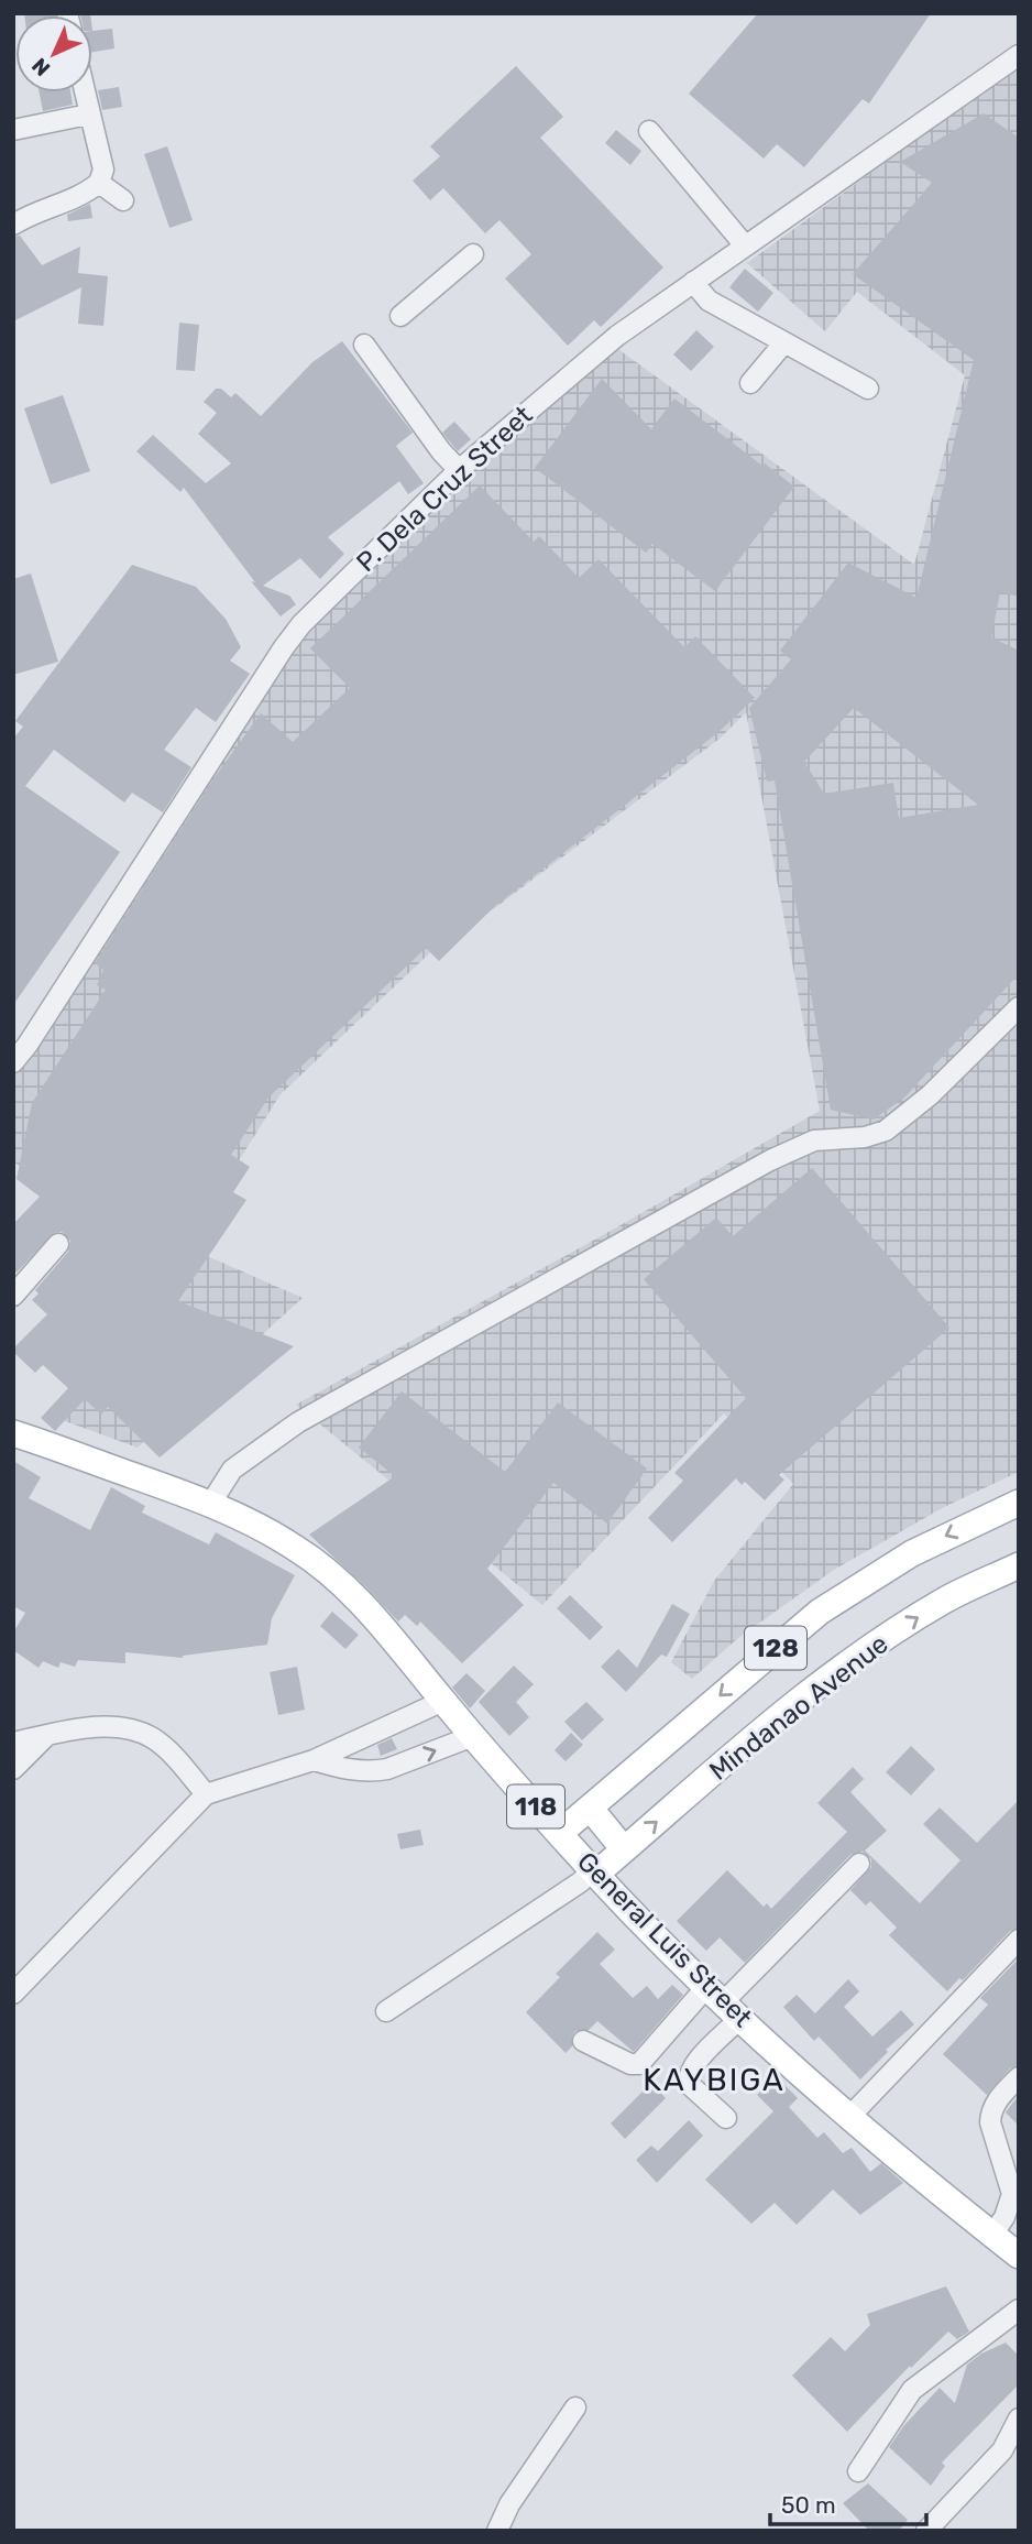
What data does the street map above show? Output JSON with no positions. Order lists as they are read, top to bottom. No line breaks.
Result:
{"streets":{"main road":["128","Mindanao Avenue","118","General Luis Street"],"street":["P. Dela Cruz Street"]},"crossings":[["Mindanao Avenue","General Luis Street"]],"districts":["KAYBIGA"],"scale_bar":"50 m","north":"bottom left"}
